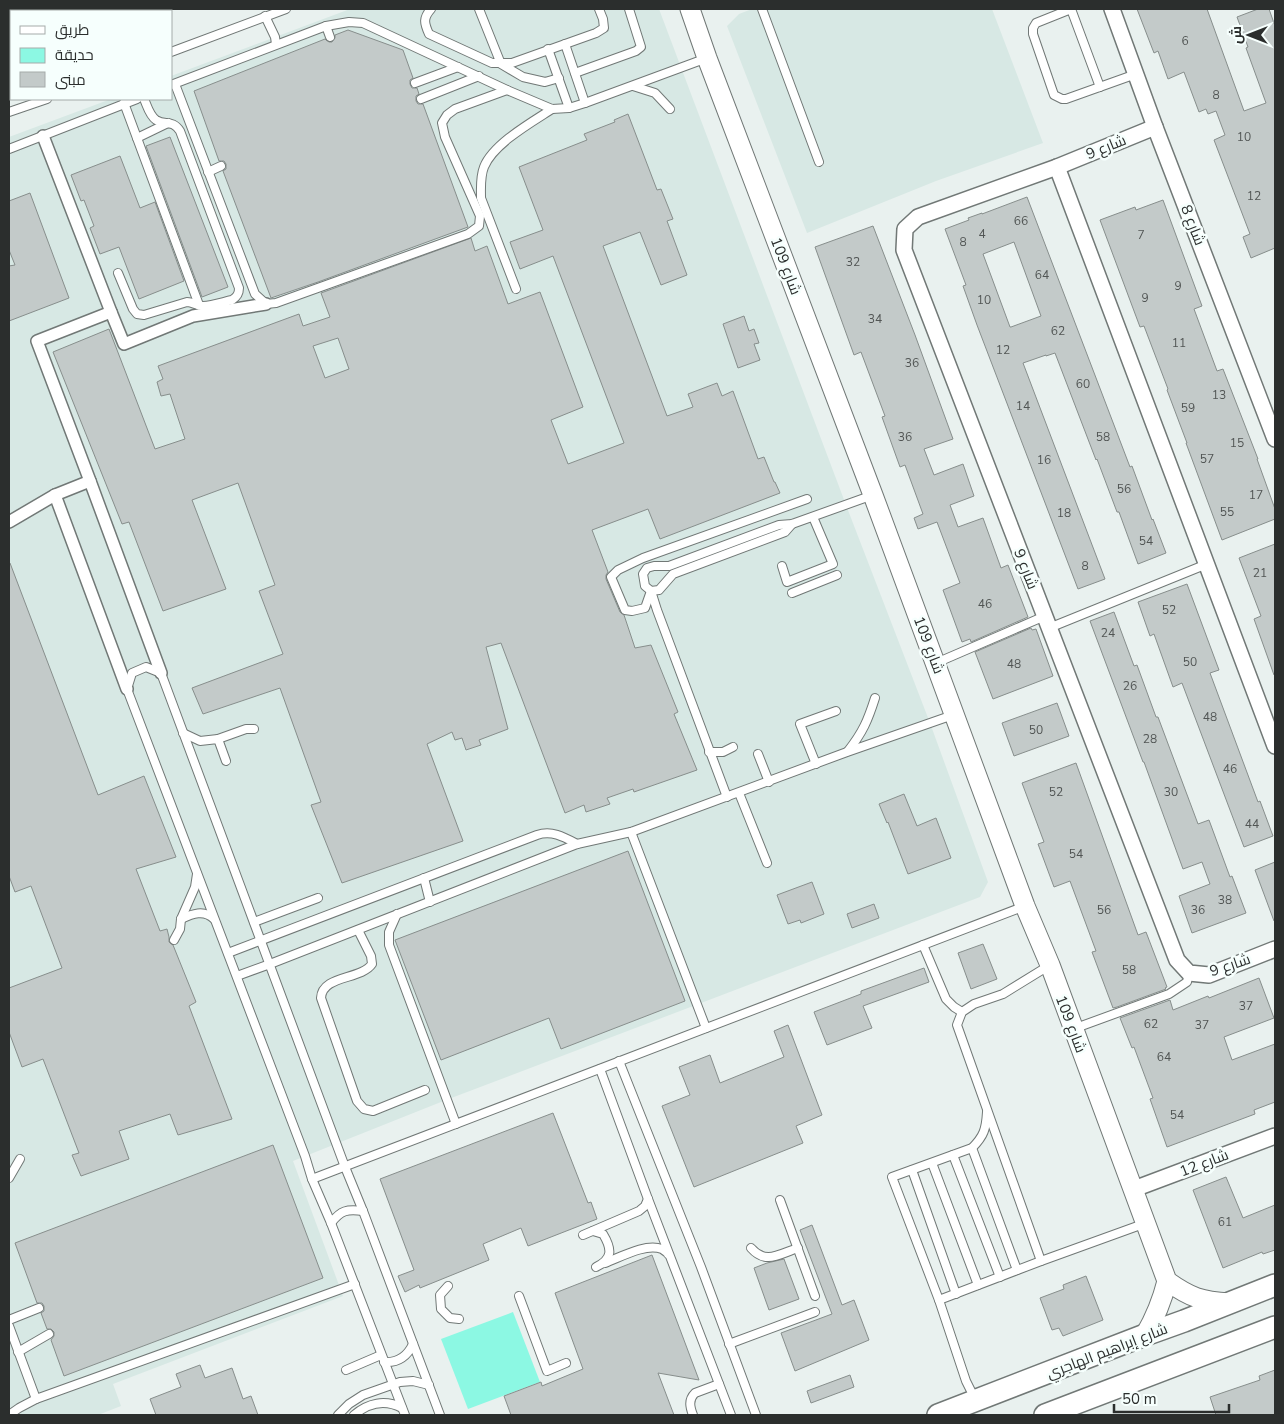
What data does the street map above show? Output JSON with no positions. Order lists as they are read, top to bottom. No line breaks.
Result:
{"streets":{"main road":["شارع إبراهيم الهاجري"],"street":["شارع 9","شارع 8","شارع 109","شارع 12"]},"crossings":[["شارع 9","شارع 8"],["شارع 109","شارع 12"]],"house_numbers":["6","8","10","12","66","4","7","8","32","64","9","9","10","34","62","11","12","36","60","13","14","59","36","58","15","57","16","56","17","55","18","54","8","21","46","52","24","50","48","26","48","50","28","46","52","30","44","54","38","56","36","58","37","62","37","64","54","61"],"legend":["طريق","حديقة","مبنى"],"scale_bar":"50 m","north":"left"}
